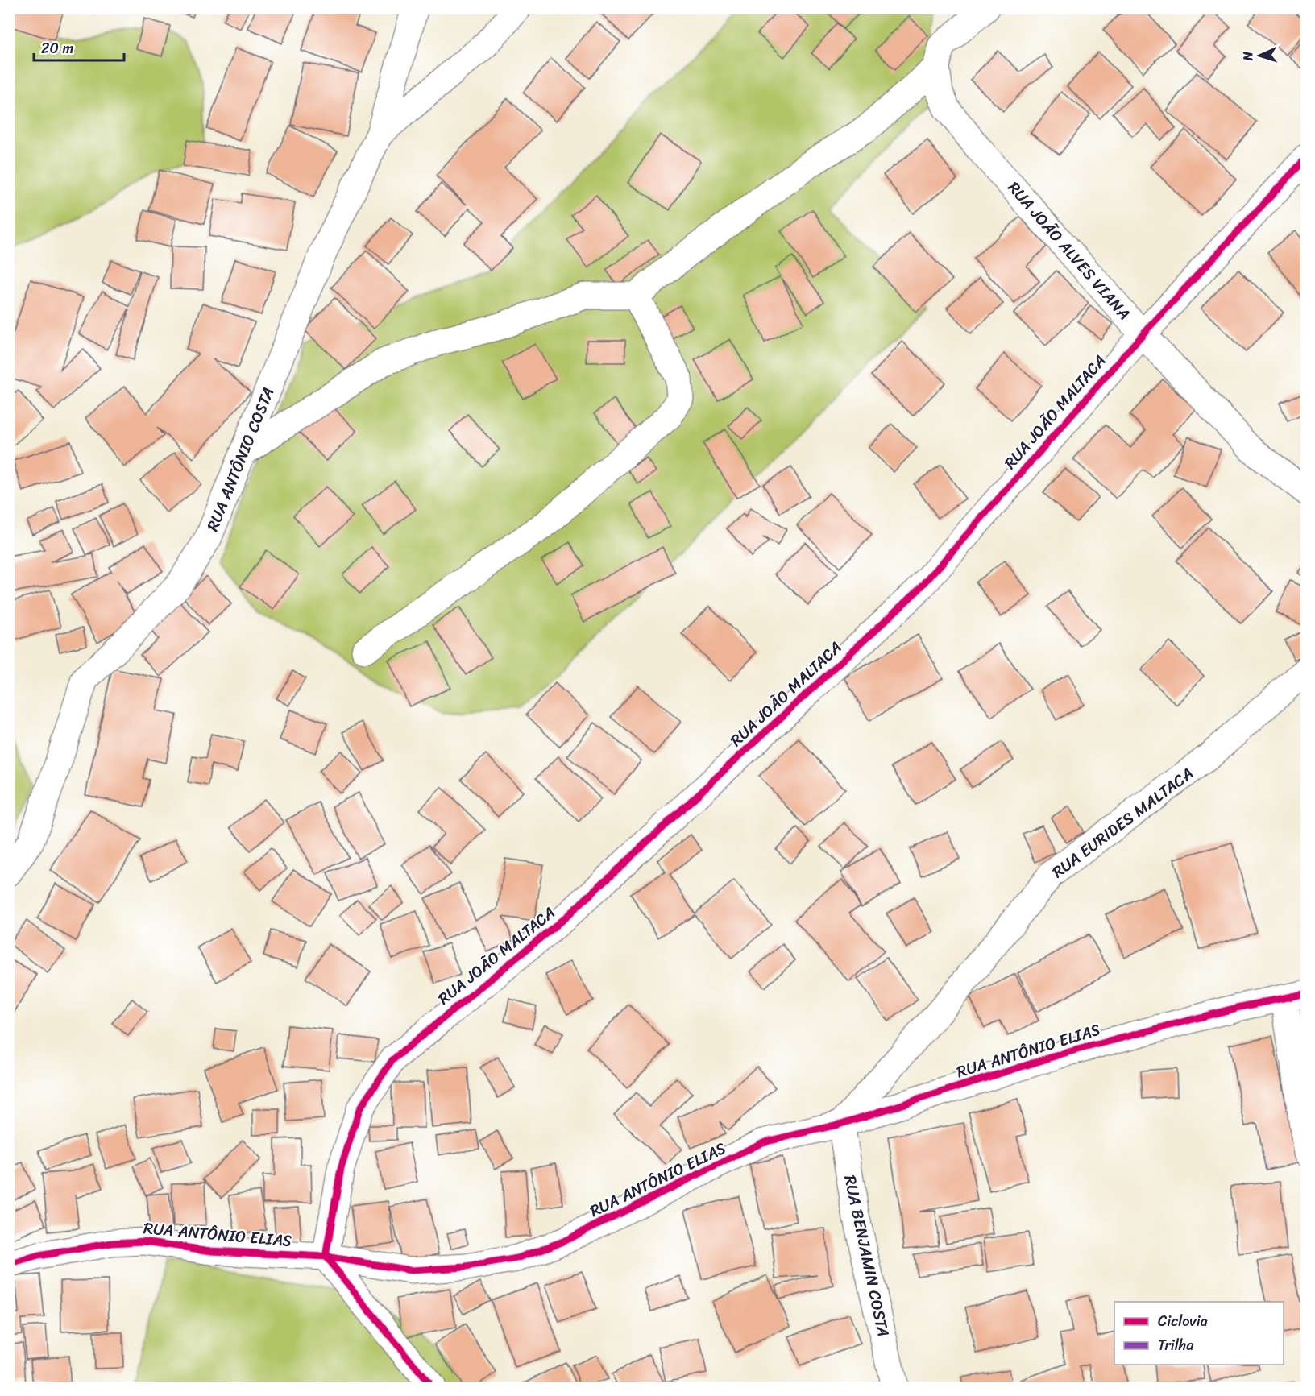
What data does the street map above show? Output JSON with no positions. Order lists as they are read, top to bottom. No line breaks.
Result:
{"streets":{"street":["RUA JOÃO ALVES VIANA","RUA JOÃO MALTACA","RUA ANTÔNIO COSTA","RUA EURIDES MALTACA","RUA ANTÔNIO ELIAS","RUA BENJAMIN COSTA"]},"crossings":[["RUA JOÃO ALVES VIANA","RUA JOÃO MALTACA"],["RUA JOÃO MALTACA","RUA ANTÔNIO ELIAS"],["RUA EURIDES MALTACA","RUA ANTÔNIO ELIAS"],["RUA EURIDES MALTACA","RUA BENJAMIN COSTA"],["RUA ANTÔNIO ELIAS","RUA BENJAMIN COSTA"]],"legend":["Ciclovia","Trilha"],"scale_bar":"20 m","north":"left"}
